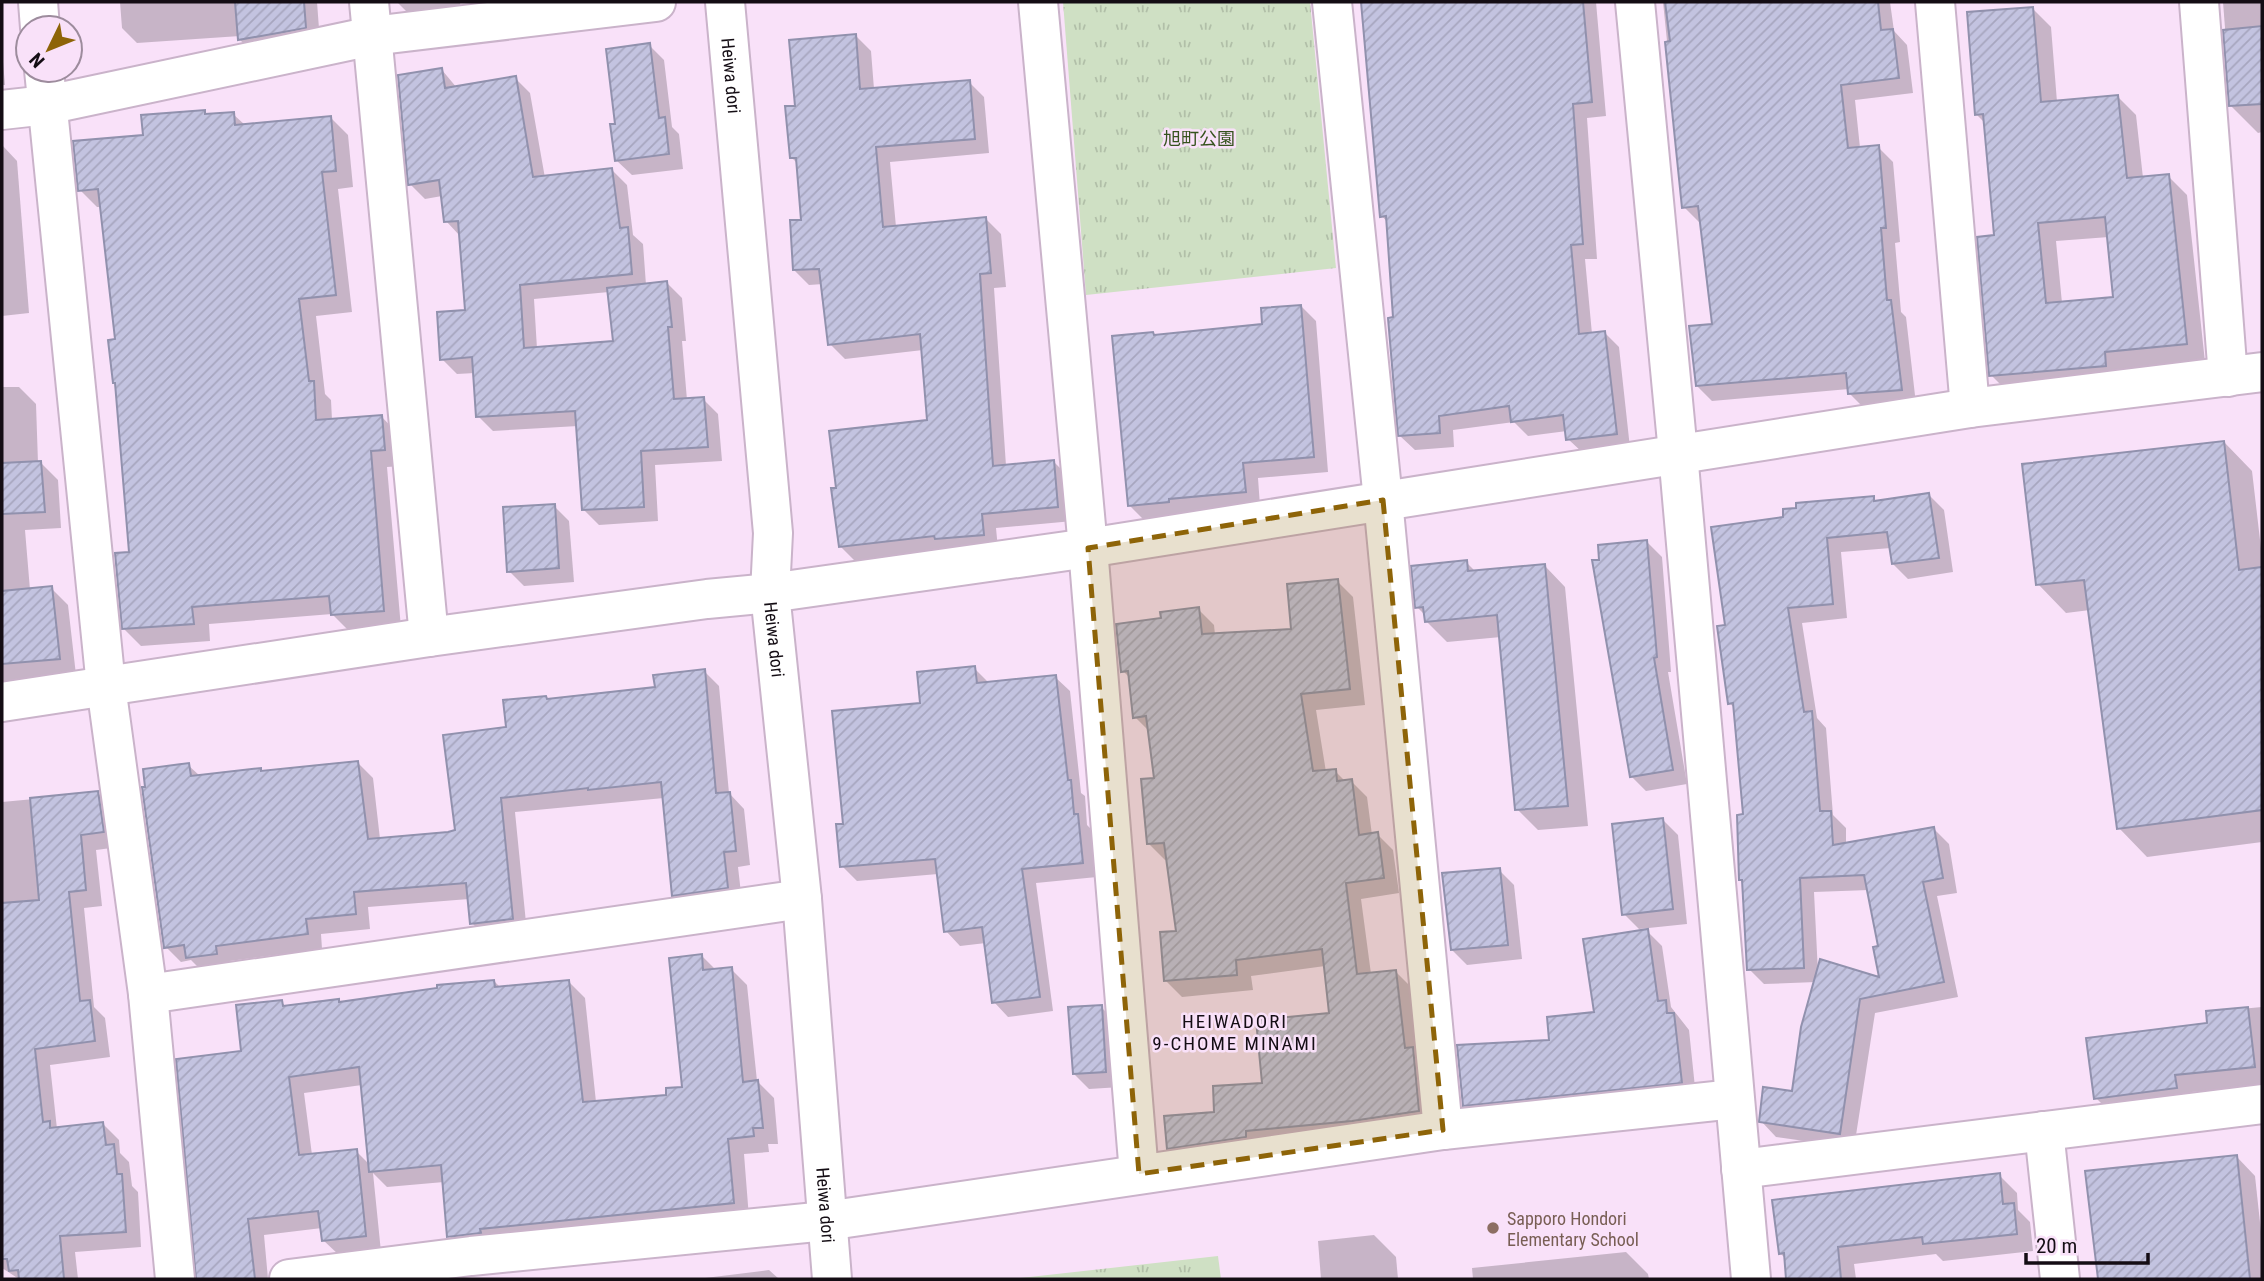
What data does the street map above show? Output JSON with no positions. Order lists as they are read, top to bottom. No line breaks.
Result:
{"streets":{"street":["Heiwa dori"]},"districts":["HEIWADORI 9-CHOME MINAMI"],"parks":["旭町公園"],"places":["Sapporo Hondori Elementary School"],"scale_bar":"20 m","north":"bottom left"}
